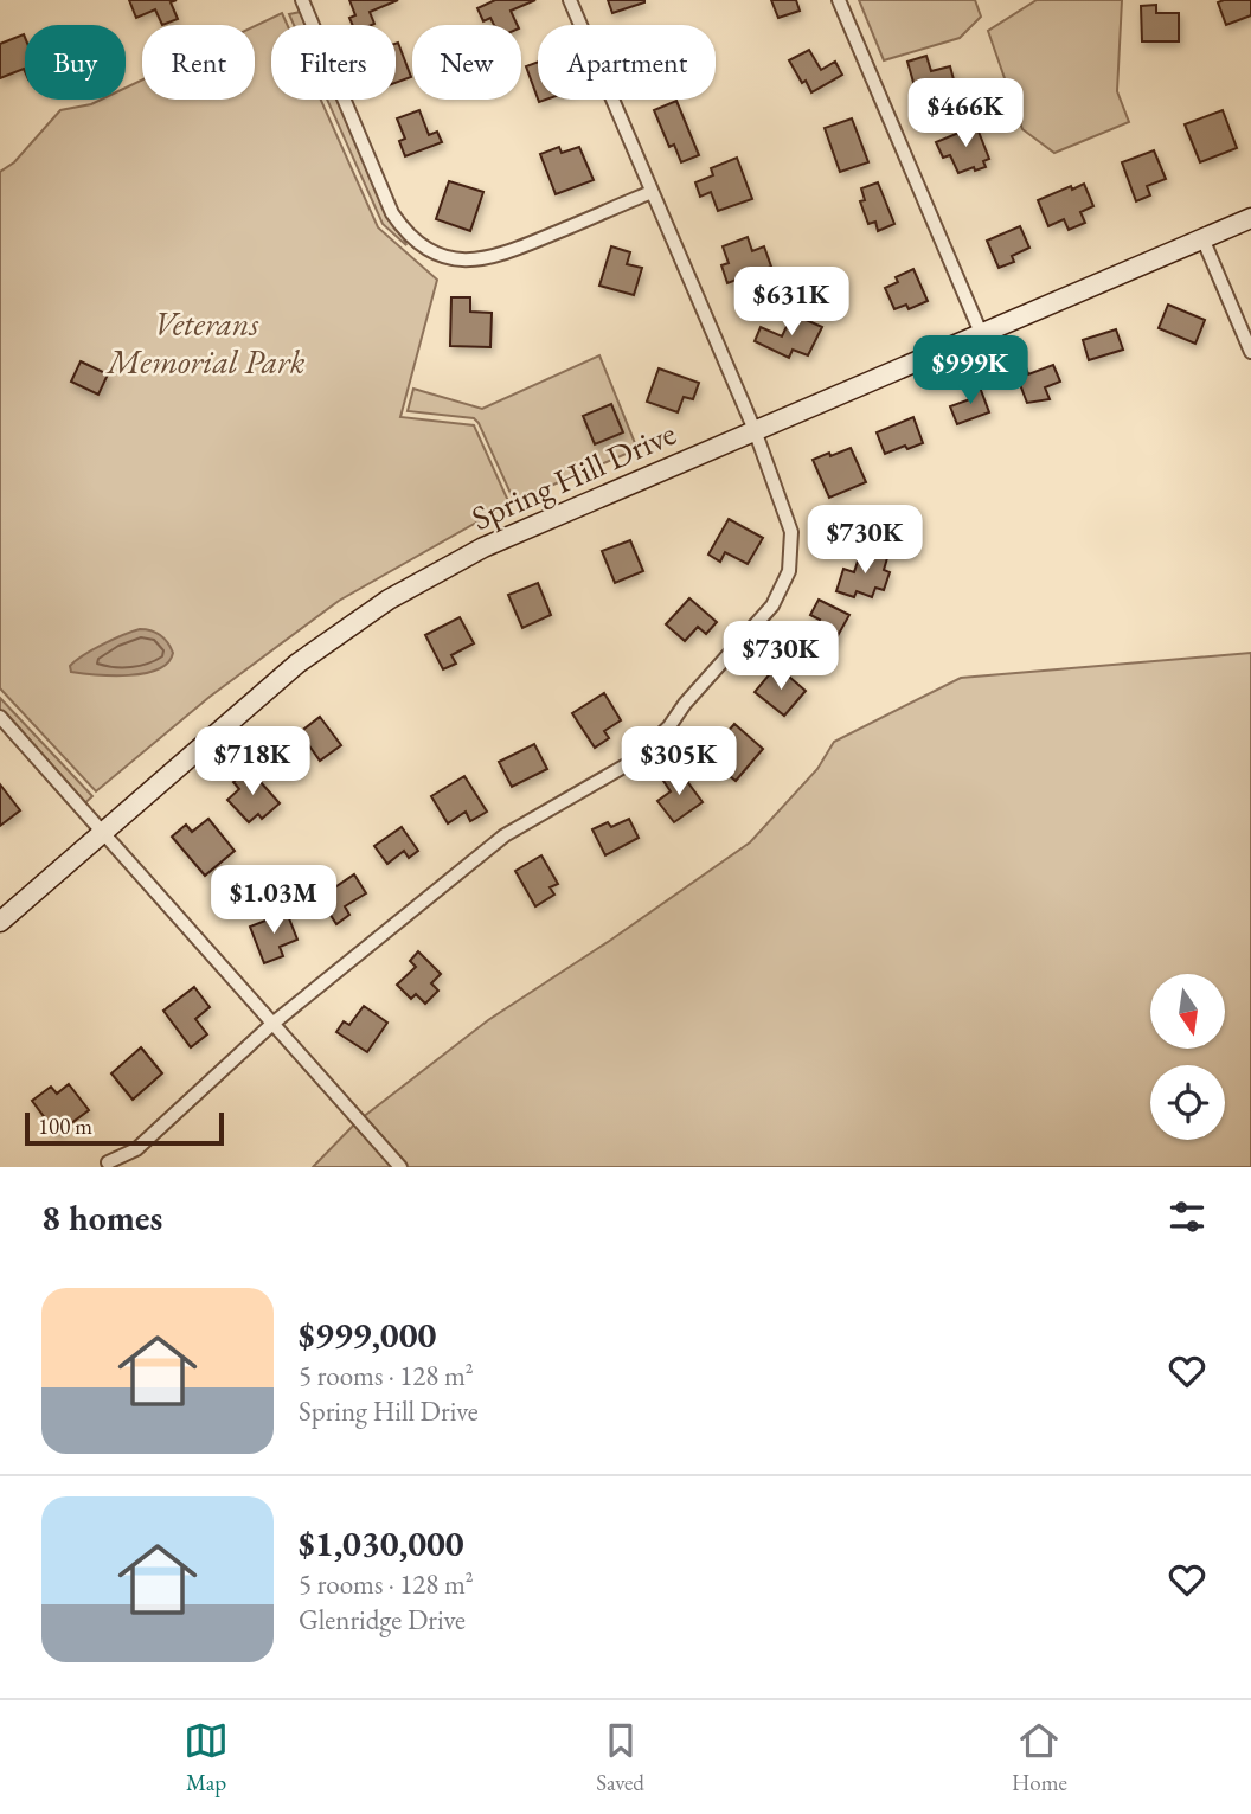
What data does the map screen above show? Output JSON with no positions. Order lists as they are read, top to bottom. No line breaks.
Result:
{"streets":{"main road":["Spring Hill Drive"]},"parks":["Veterans Memorial Park"],"scale_bar":"100 m","north":"bottom","page":{"chip":["Buy","Rent","Filters","New","Apartment"],"price":["$466K","$631K","$999K","$730K","$730K","$718K","$305K","$1.03M"],"scale":"100 m","heading":"8 homes","list":[{"name":"$999,000","note":"5 rooms · 128 m² · Spring Hill Drive"},{"name":"$1,030,000","note":"5 rooms · 128 m² · Glenridge Drive"}],"tabs":["Map","Saved","Home"]}}
